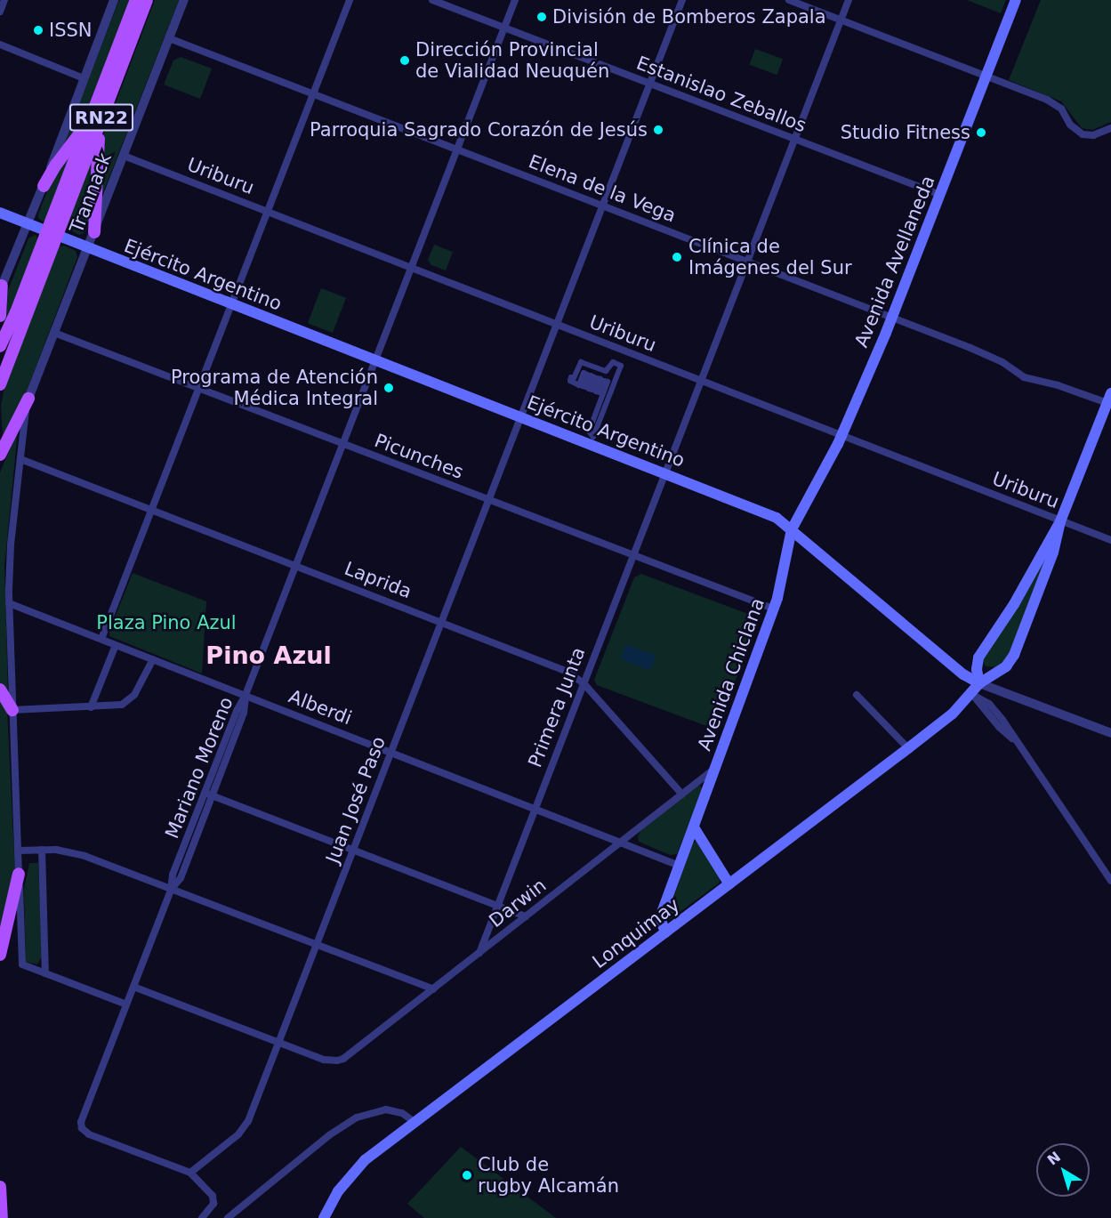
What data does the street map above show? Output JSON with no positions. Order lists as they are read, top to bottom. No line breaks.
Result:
{"streets":{"main road":["RN22","Avenida Avellaneda","Ejército Argentino","Avenida Chiclana","Lonquimay"],"street":["Estanislao Zeballos","Uriburu","Elena de la Vega","Trannack","Picunches","Laprida","Alberdi","Primera Junta","Mariano Moreno","Juan José Paso","Darwin"]},"crossings":[["Estanislao Zeballos","Avenida Avellaneda"],["Estanislao Zeballos","Primera Junta"],["Estanislao Zeballos","Mariano Moreno"],["Estanislao Zeballos","Juan José Paso"],["RN22","Ejército Argentino"],["Uriburu","Trannack"],["Uriburu","Avenida Avellaneda"],["Uriburu","Primera Junta"],["Uriburu","Mariano Moreno"],["Uriburu","Juan José Paso"],["Elena de la Vega","Trannack"],["Elena de la Vega","Avenida Avellaneda"],["Elena de la Vega","Primera Junta"],["Elena de la Vega","Mariano Moreno"],["Elena de la Vega","Juan José Paso"],["Trannack","Ejército Argentino"],["Trannack","Picunches"],["Avenida Avellaneda","Ejército Argentino"],["Avenida Avellaneda","Avenida Chiclana"],["Ejército Argentino","Avenida Chiclana"],["Ejército Argentino","Primera Junta"],["Ejército Argentino","Mariano Moreno"],["Ejército Argentino","Juan José Paso"],["Ejército Argentino","Lonquimay"],["Picunches","Avenida Chiclana"],["Picunches","Primera Junta"],["Picunches","Mariano Moreno"],["Picunches","Juan José Paso"],["Laprida","Primera Junta"],["Laprida","Mariano Moreno"],["Laprida","Juan José Paso"],["Laprida","Darwin"],["Avenida Chiclana","Alberdi"],["Avenida Chiclana","Darwin"],["Avenida Chiclana","Lonquimay"],["Alberdi","Primera Junta"],["Alberdi","Mariano Moreno"],["Alberdi","Juan José Paso"],["Alberdi","Darwin"],["Primera Junta","Darwin"],["Juan José Paso","Darwin"]],"districts":["Pino Azul"],"parks":["Plaza Pino Azul"],"places":["División de Bomberos Zapala","ISSN","Dirección Provincial de Vialidad Neuquén","Parroquia Sagrado Corazón de Jesús","Studio Fitness","Clínica de Imágenes del Sur","Programa de Atención Médica Integral","Club de rugby Alcamán"],"north":"top left"}
